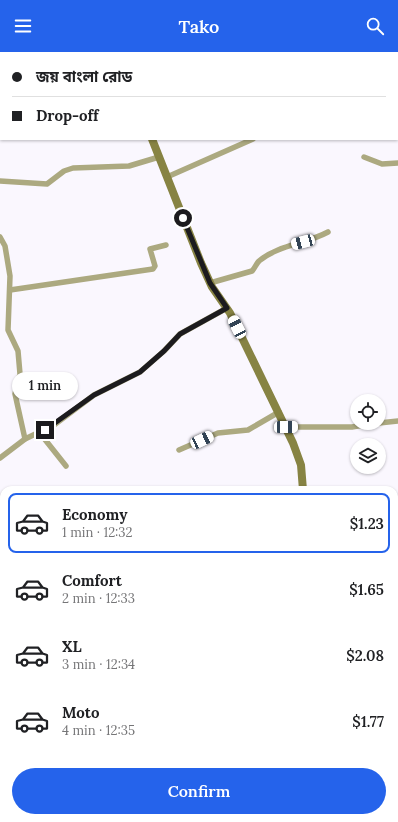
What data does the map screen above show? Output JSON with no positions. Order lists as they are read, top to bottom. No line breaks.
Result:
{"page":{"header":"Tako","banner":["জয় বাংলা রোড","Drop-off"],"bubble":"1 min","list":[{"name":"Economy","note":"1 min · 12:32","value":"$1.23"},{"name":"Comfort","note":"2 min · 12:33","value":"$1.65"},{"name":"XL","note":"3 min · 12:34","value":"$2.08"},{"name":"Moto","note":"4 min · 12:35","value":"$1.77"}],"buttons":"Confirm"}}
